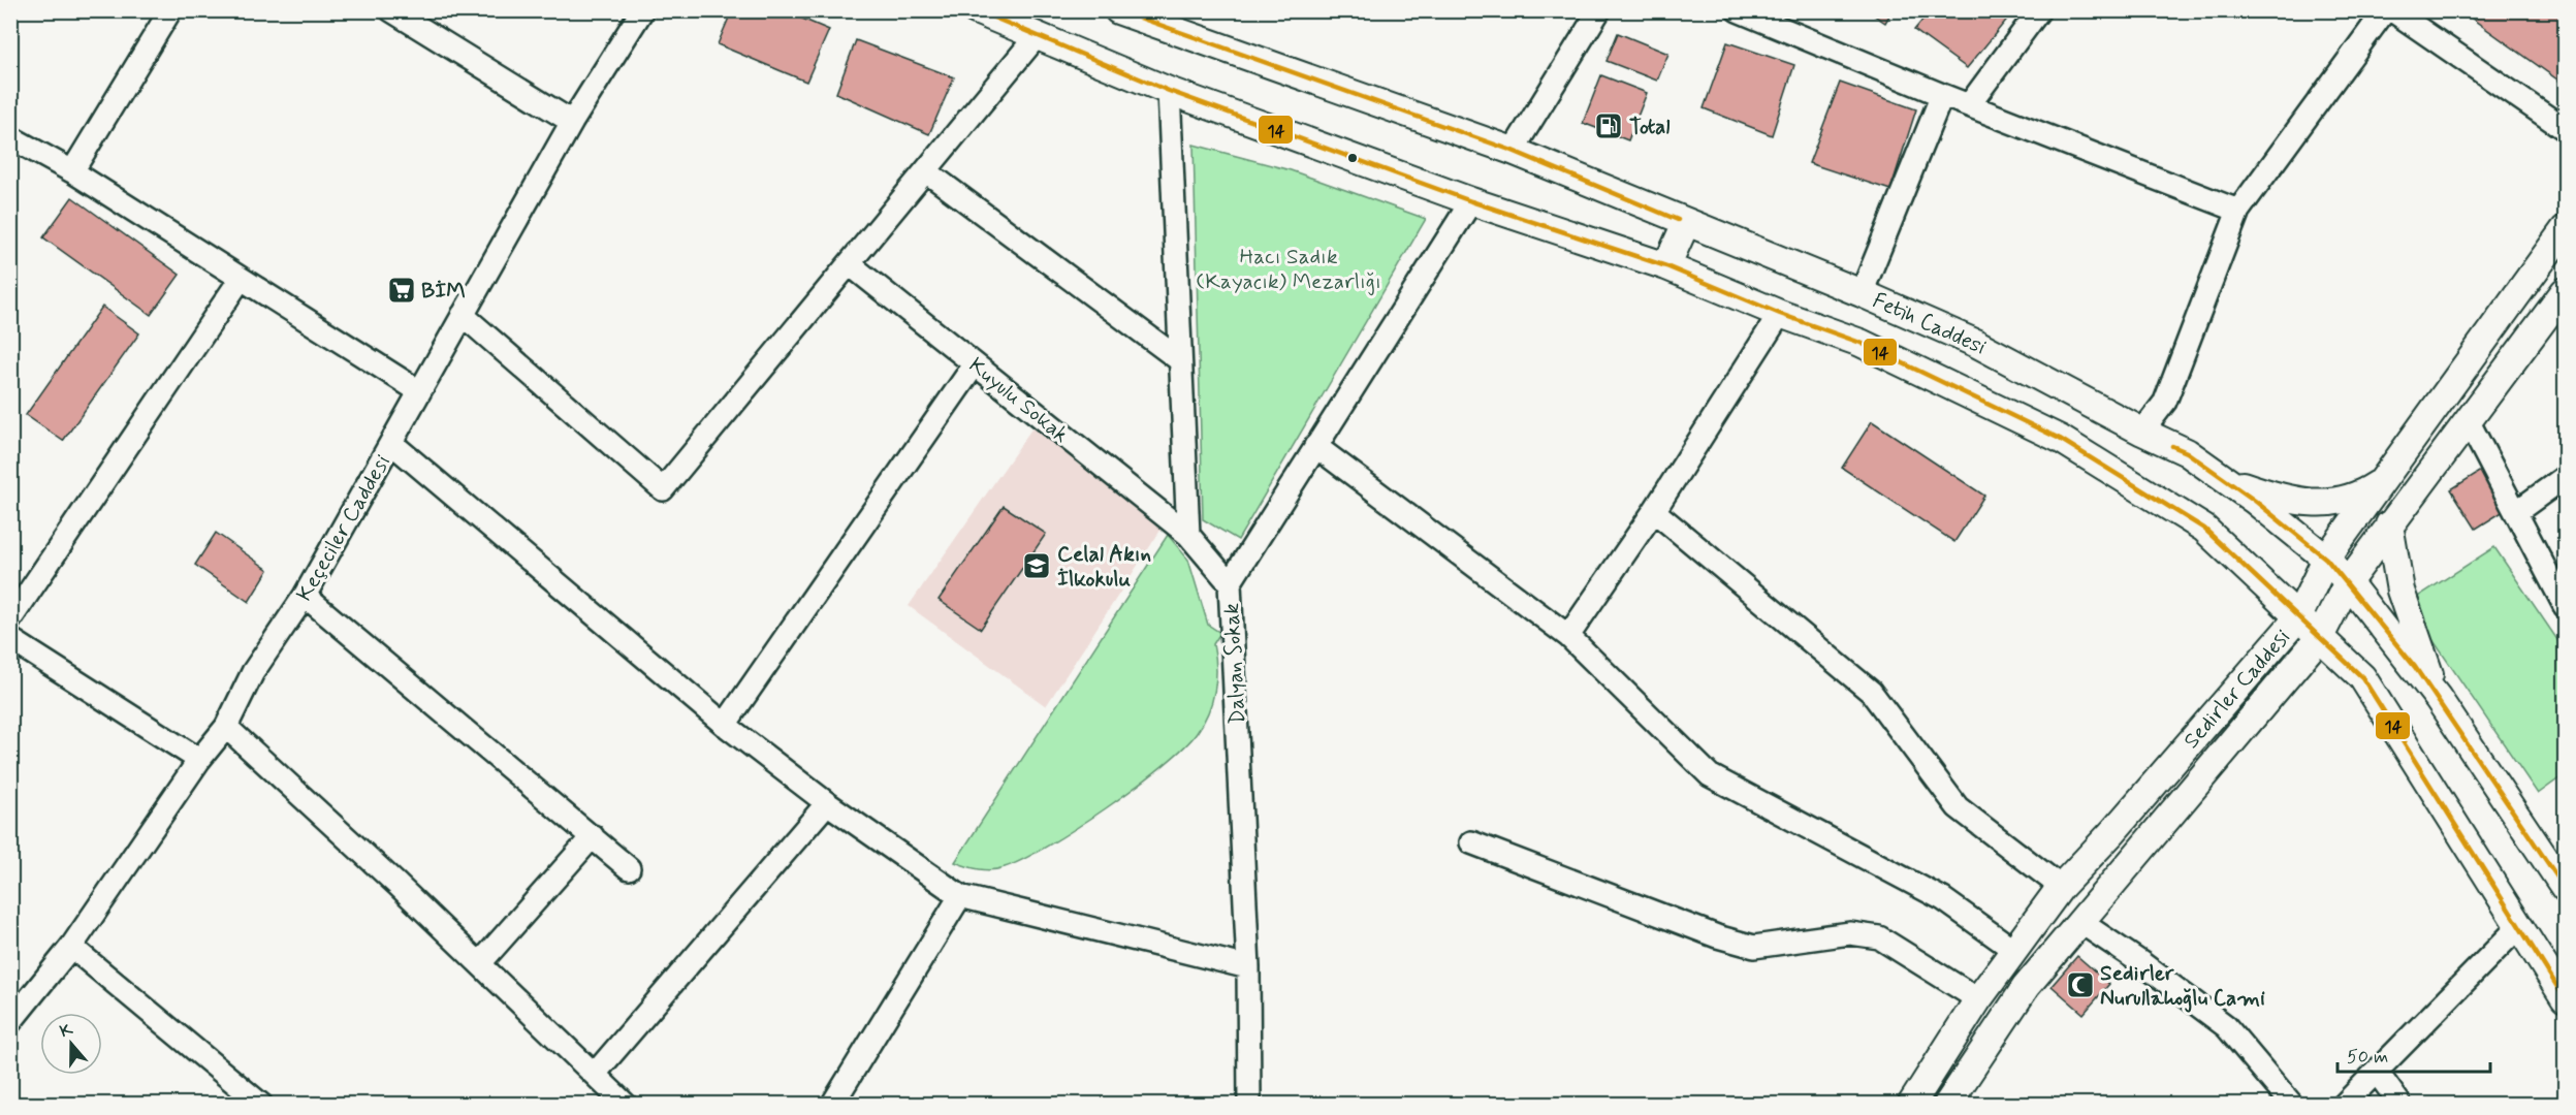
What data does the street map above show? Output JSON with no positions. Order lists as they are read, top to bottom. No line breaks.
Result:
{"streets":{"main road":["Fetih Caddesi","Sedirler Caddesi"],"street":["Kuyulu Sokak","Keçeciler Caddesi","Dalyan Sokak"]},"crossings":[["Fetih Caddesi","Sedirler Caddesi"],["Kuyulu Sokak","Dalyan Sokak"]],"parks":["Hacı Sadık (Kayacık) Mezarlığı"],"places":{"fuel station":["Total"],"supermarket":["BİM"],"school or university":["Celal Akın İlkokulu"],"mosque":["Sedirler Nurullahoğlu Cami"]},"lines":["transit line 14"],"scale_bar":"50 m","north":"top"}
